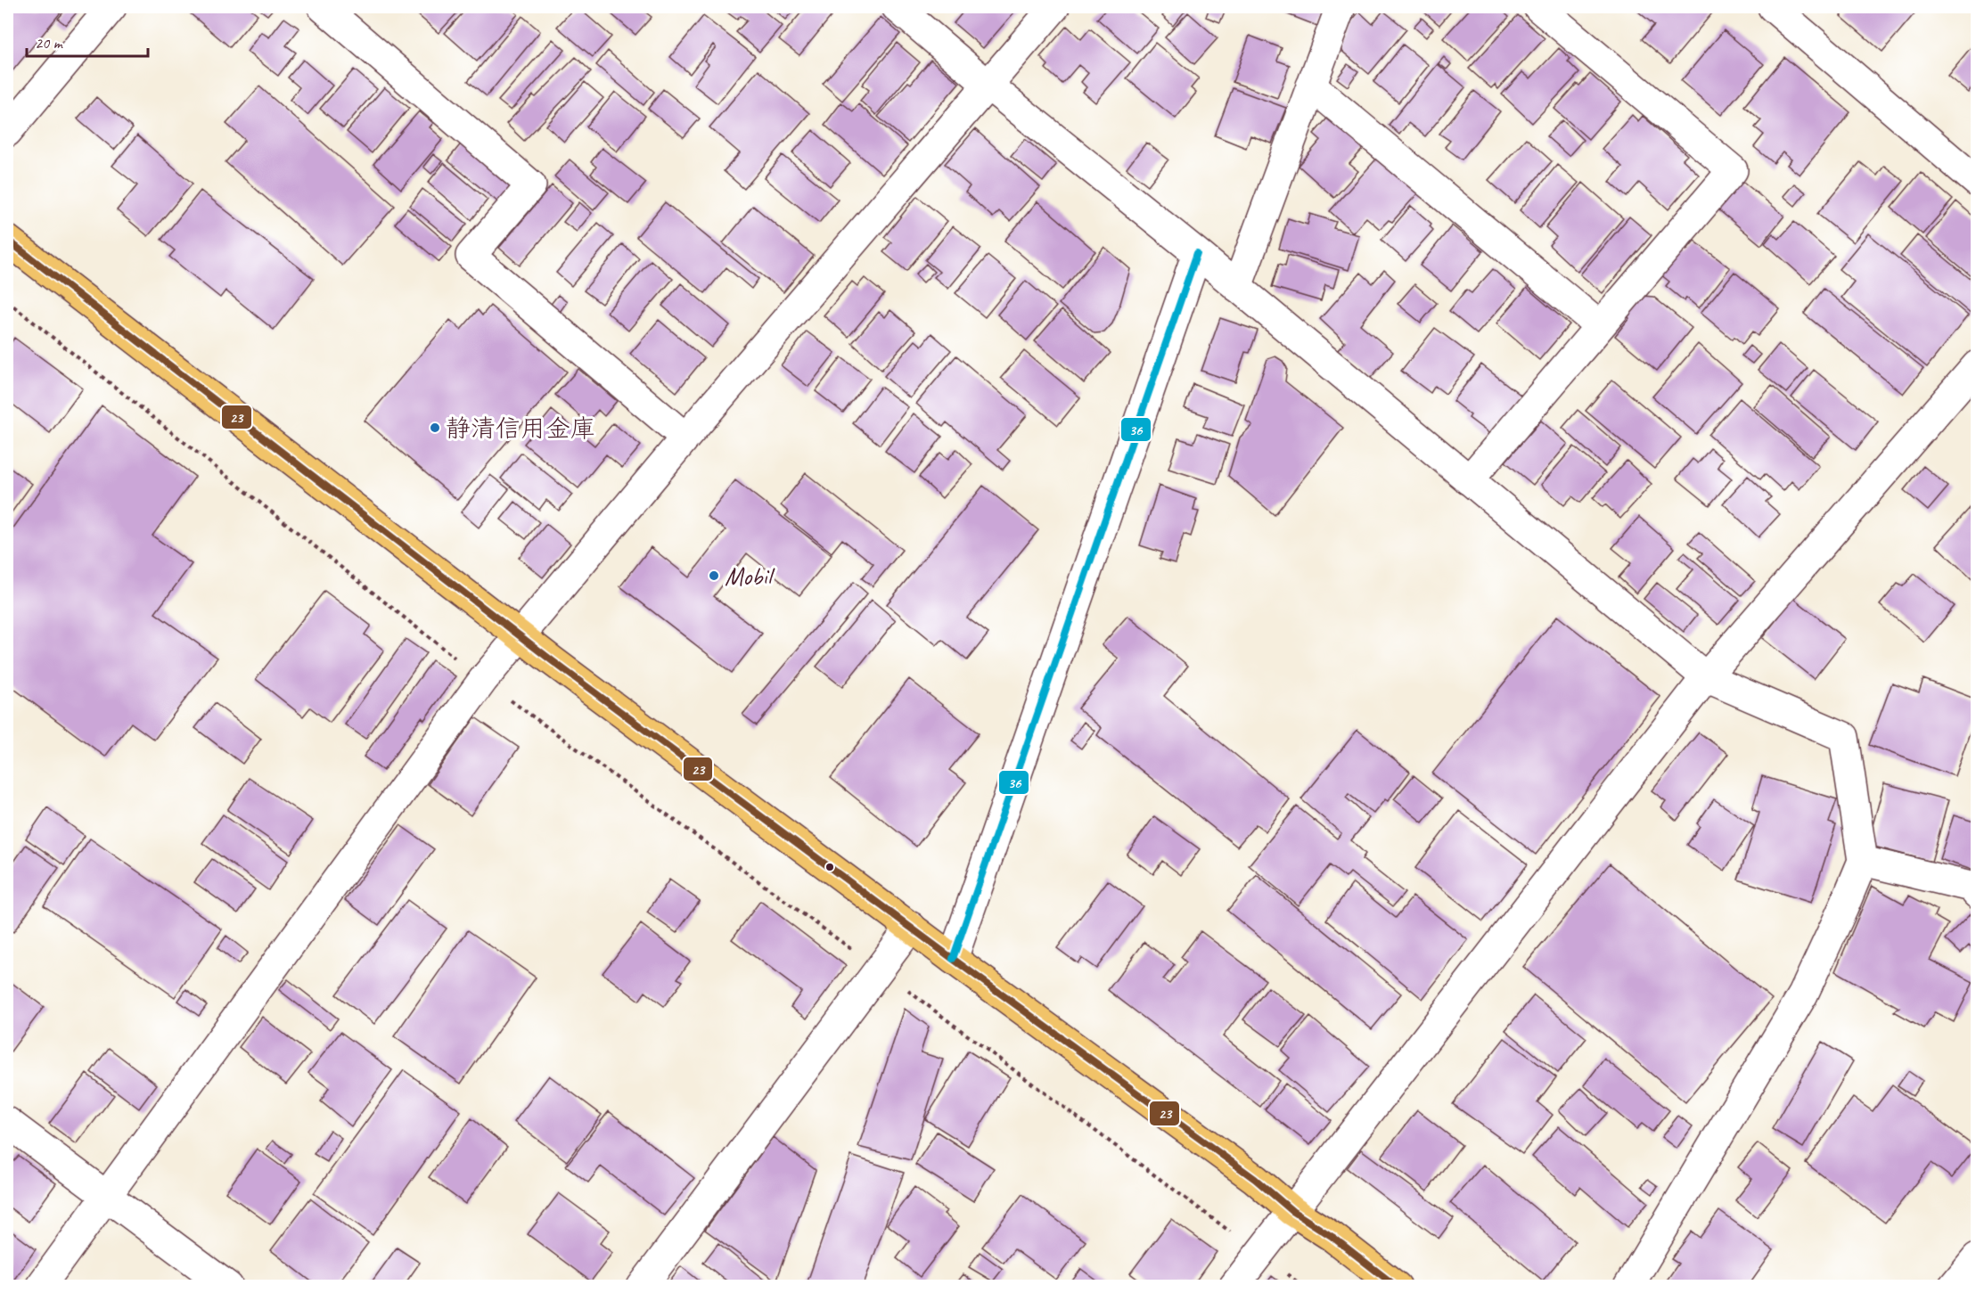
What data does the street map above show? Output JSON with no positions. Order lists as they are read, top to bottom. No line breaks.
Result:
{"places":["静清信用金庫","Mobil"],"lines":["transit line 23","transit line 36"],"scale_bar":"20 m"}
